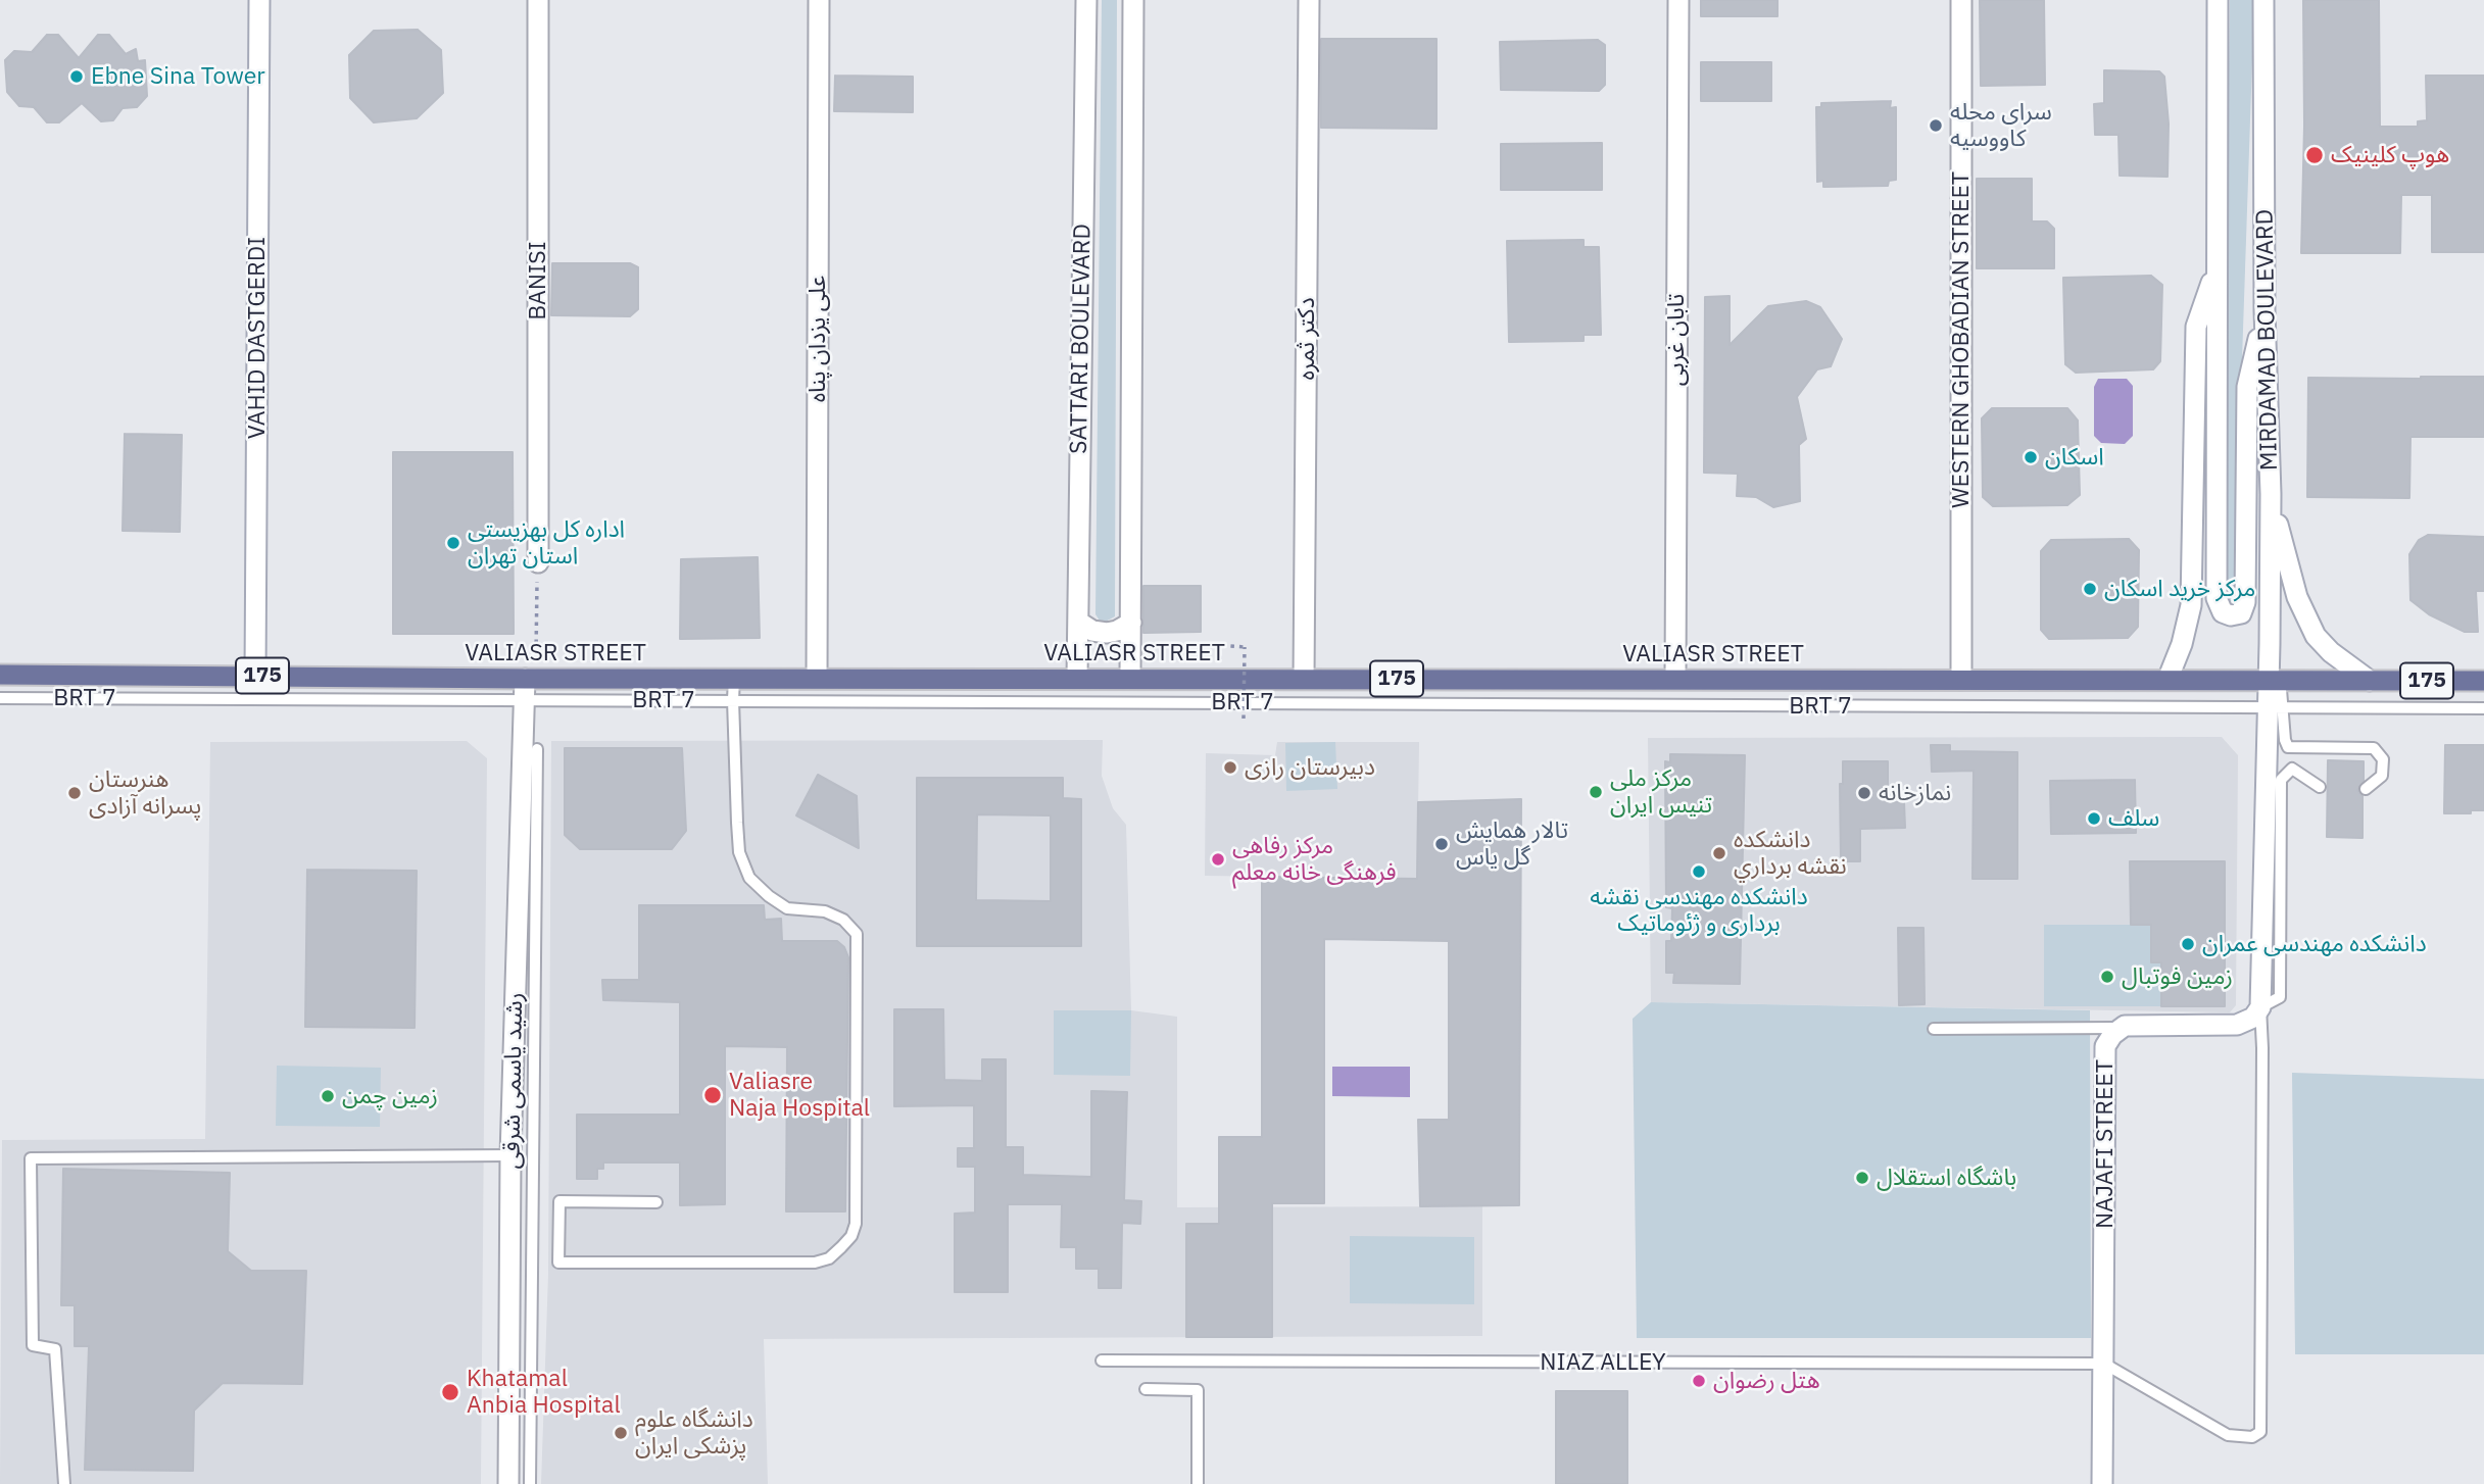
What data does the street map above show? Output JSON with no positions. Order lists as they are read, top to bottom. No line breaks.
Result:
{"streets":{"main road":["VALIASR STREET","175"],"street":["BANISI","VAHID DASTGERDI","علی یزدان پناه","SATTARI BOULEVARD","دکتر ثمره","تابان غربی","WESTERN GHOBADIAN STREET","MIRDAMAD BOULEVARD","رشید یاسمی شرقی","NAJAFI STREET"],"lane":["BRT 7","NIAZ ALLEY"]},"crossings":[["VAHID DASTGERDI","VALIASR STREET"],["علی یزدان پناه","VALIASR STREET"],["SATTARI BOULEVARD","VALIASR STREET"],["دکتر ثمره","VALIASR STREET"],["تابان غربی","VALIASR STREET"],["WESTERN GHOBADIAN STREET","VALIASR STREET"],["MIRDAMAD BOULEVARD","VALIASR STREET"],["MIRDAMAD BOULEVARD","175"],["VALIASR STREET","175"],["VALIASR STREET","رشید یاسمی شرقی"],["BRT 7","رشید یاسمی شرقی"],["NAJAFI STREET","NIAZ ALLEY"]],"places":["Ebne Sina Tower","سرای محله کاووسیه","هوپ کلینیک","اسکان","اداره کل بهزیستی استان تهران","مرکز خرید اسکان","دبیرستان رازی","مرکز ملی تنیس ایران","هنرستان پسرانه آزادی","نمازخانه","سلف","تالار همایش گل یاس","دانشكده نقشه برداري","مرکز رفاهی فرهنگی خانه معلم","دانشکده مهندسی نقشه برداری و ژئوماتیک","دانشکده مهندسی عمران","زمین فوتبال","Valiasre Naja Hospital","زمین چمن","باشگاه استقلال","هتل رضوان","Khatamal Anbia Hospital","دانشگاه علوم پزشکی ایران"]}
